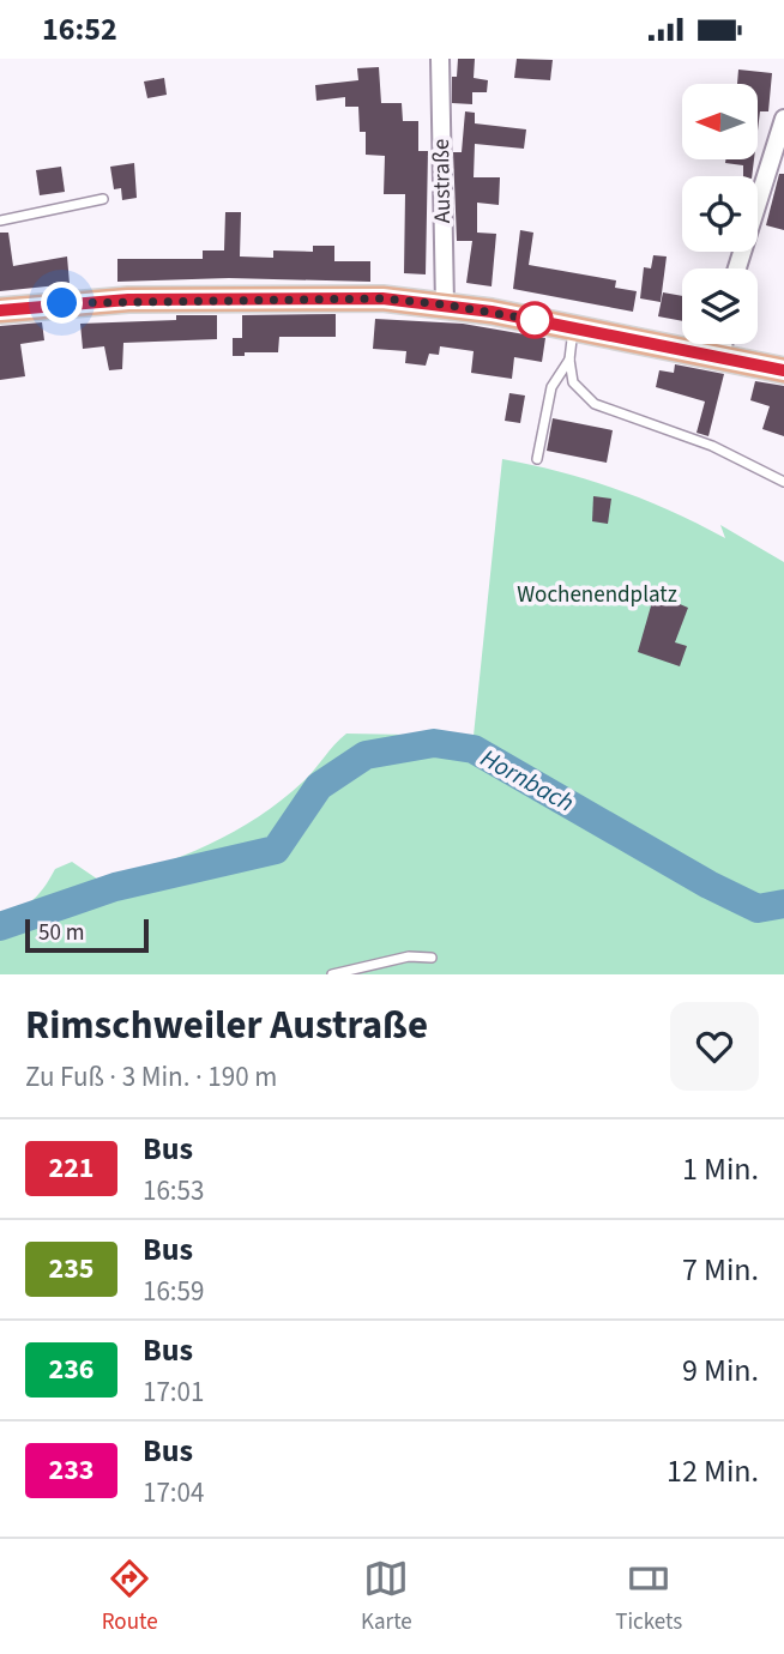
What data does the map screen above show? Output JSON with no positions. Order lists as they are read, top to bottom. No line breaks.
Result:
{"streets":{"street":["Austraße"]},"water":["Hornbach"],"parks":["Wochenendplatz"],"lines":["bus line 221"],"scale_bar":"50 m","north":"left","page":{"status":"16:52","scale":"50 m","heading":["Rimschweiler Austraße","Zu Fuß · 3 Min. · 190 m"],"list":[{"mark":"221","name":"Bus","note":"16:53","value":"1 Min."},{"mark":"235","name":"Bus","note":"16:59","value":"7 Min."},{"mark":"236","name":"Bus","note":"17:01","value":"9 Min."},{"mark":"233","name":"Bus","note":"17:04","value":"12 Min."}],"tabs":["Route","Karte","Tickets"]}}
